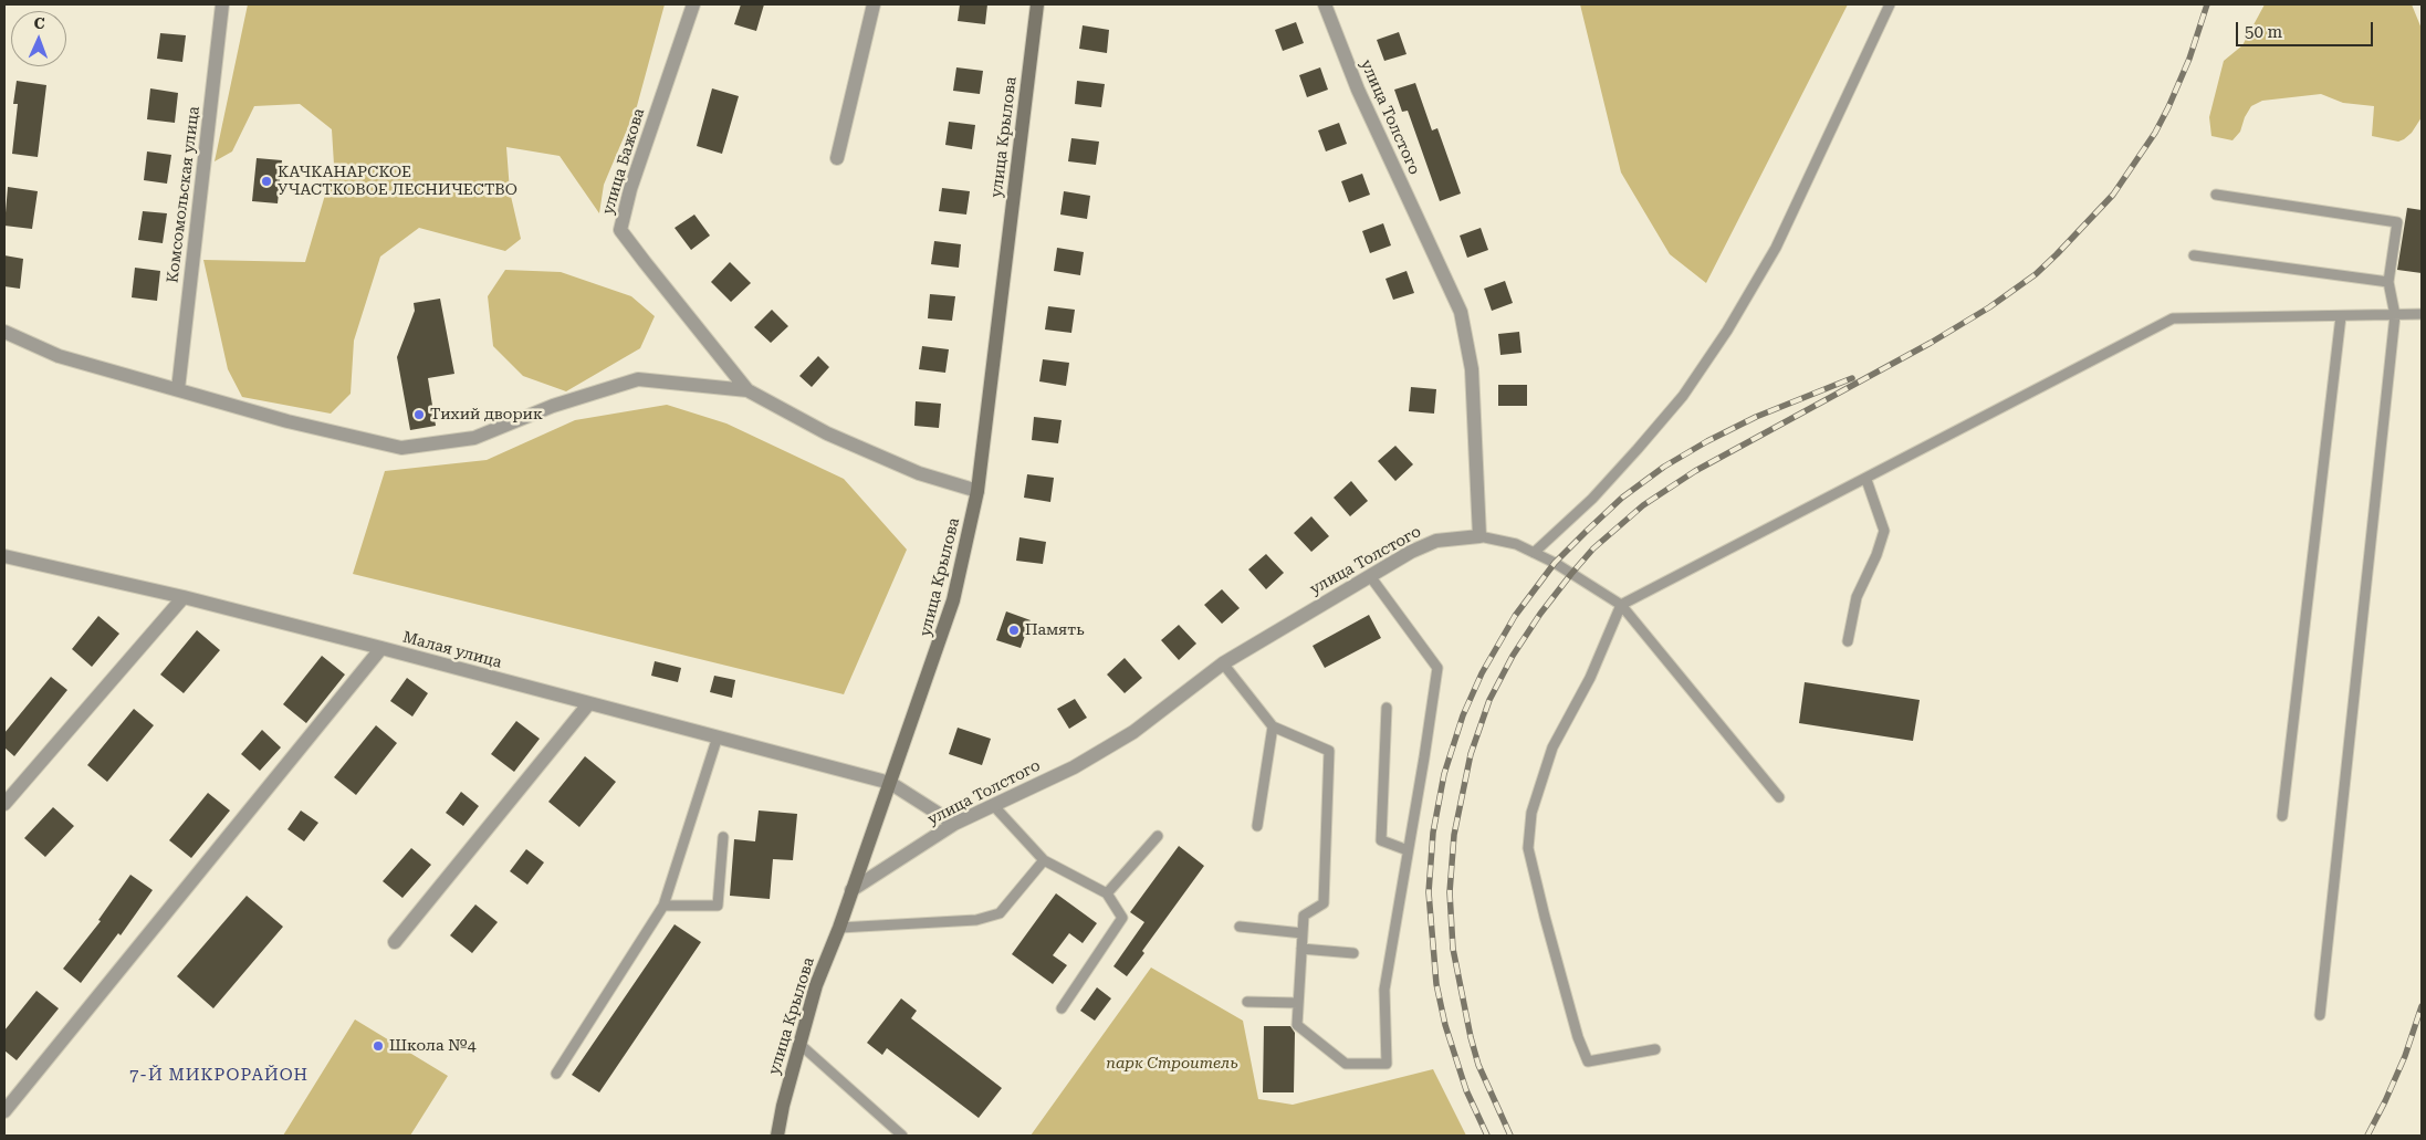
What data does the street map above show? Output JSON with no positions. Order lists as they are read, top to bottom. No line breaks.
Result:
{"streets":{"main road":["улица Крылова"],"street":["улица Толстого","улица Бажова","Комсомольская улица","Малая улица"]},"crossings":[["улица Толстого","улица Крылова"],["улица Толстого","Малая улица"],["улица Крылова","Малая улица"]],"districts":["7-Й МИКРОРАЙОН"],"parks":["парк Строитель"],"places":["КАЧКАНАРСКОЕ УЧАСТКОВОЕ ЛЕСНИЧЕСТВО","Тихий дворик","Память","Школа №4"],"scale_bar":"50 m","north":"top"}
